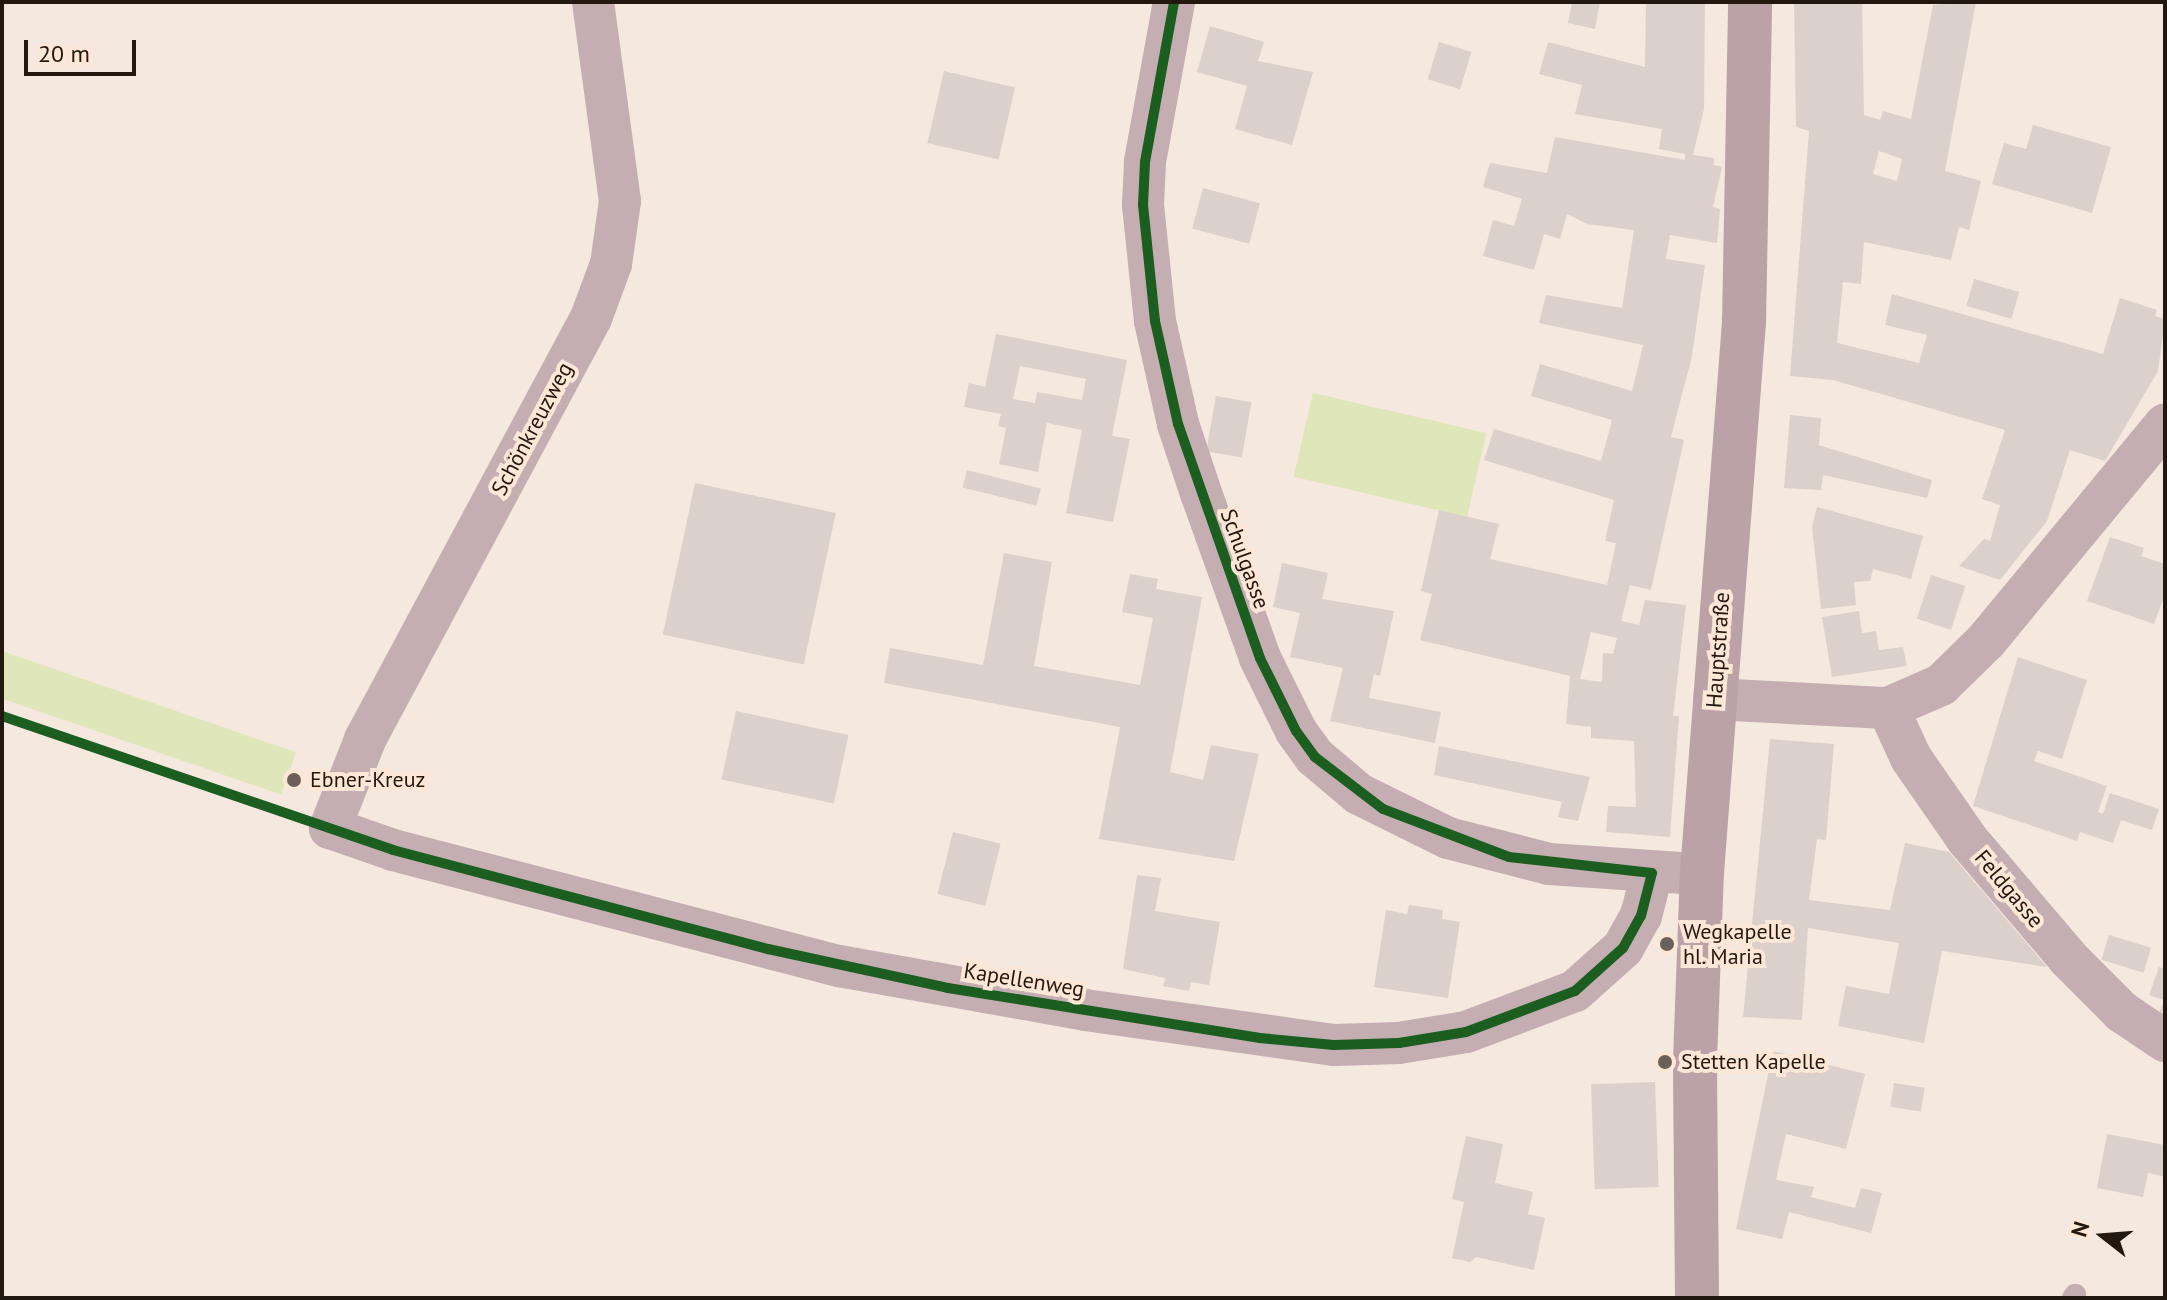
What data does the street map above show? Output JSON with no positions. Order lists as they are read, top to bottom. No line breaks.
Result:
{"streets":{"main road":["Hauptstraße"],"street":["Schönkreuzweg","Schulgasse","Feldgasse","Kapellenweg"]},"crossings":[["Schönkreuzweg","Kapellenweg"],["Schulgasse","Kapellenweg"]],"places":["Ebner-Kreuz","Wegkapelle hl. Maria","Stetten Kapelle"],"scale_bar":"20 m","north":"left"}
